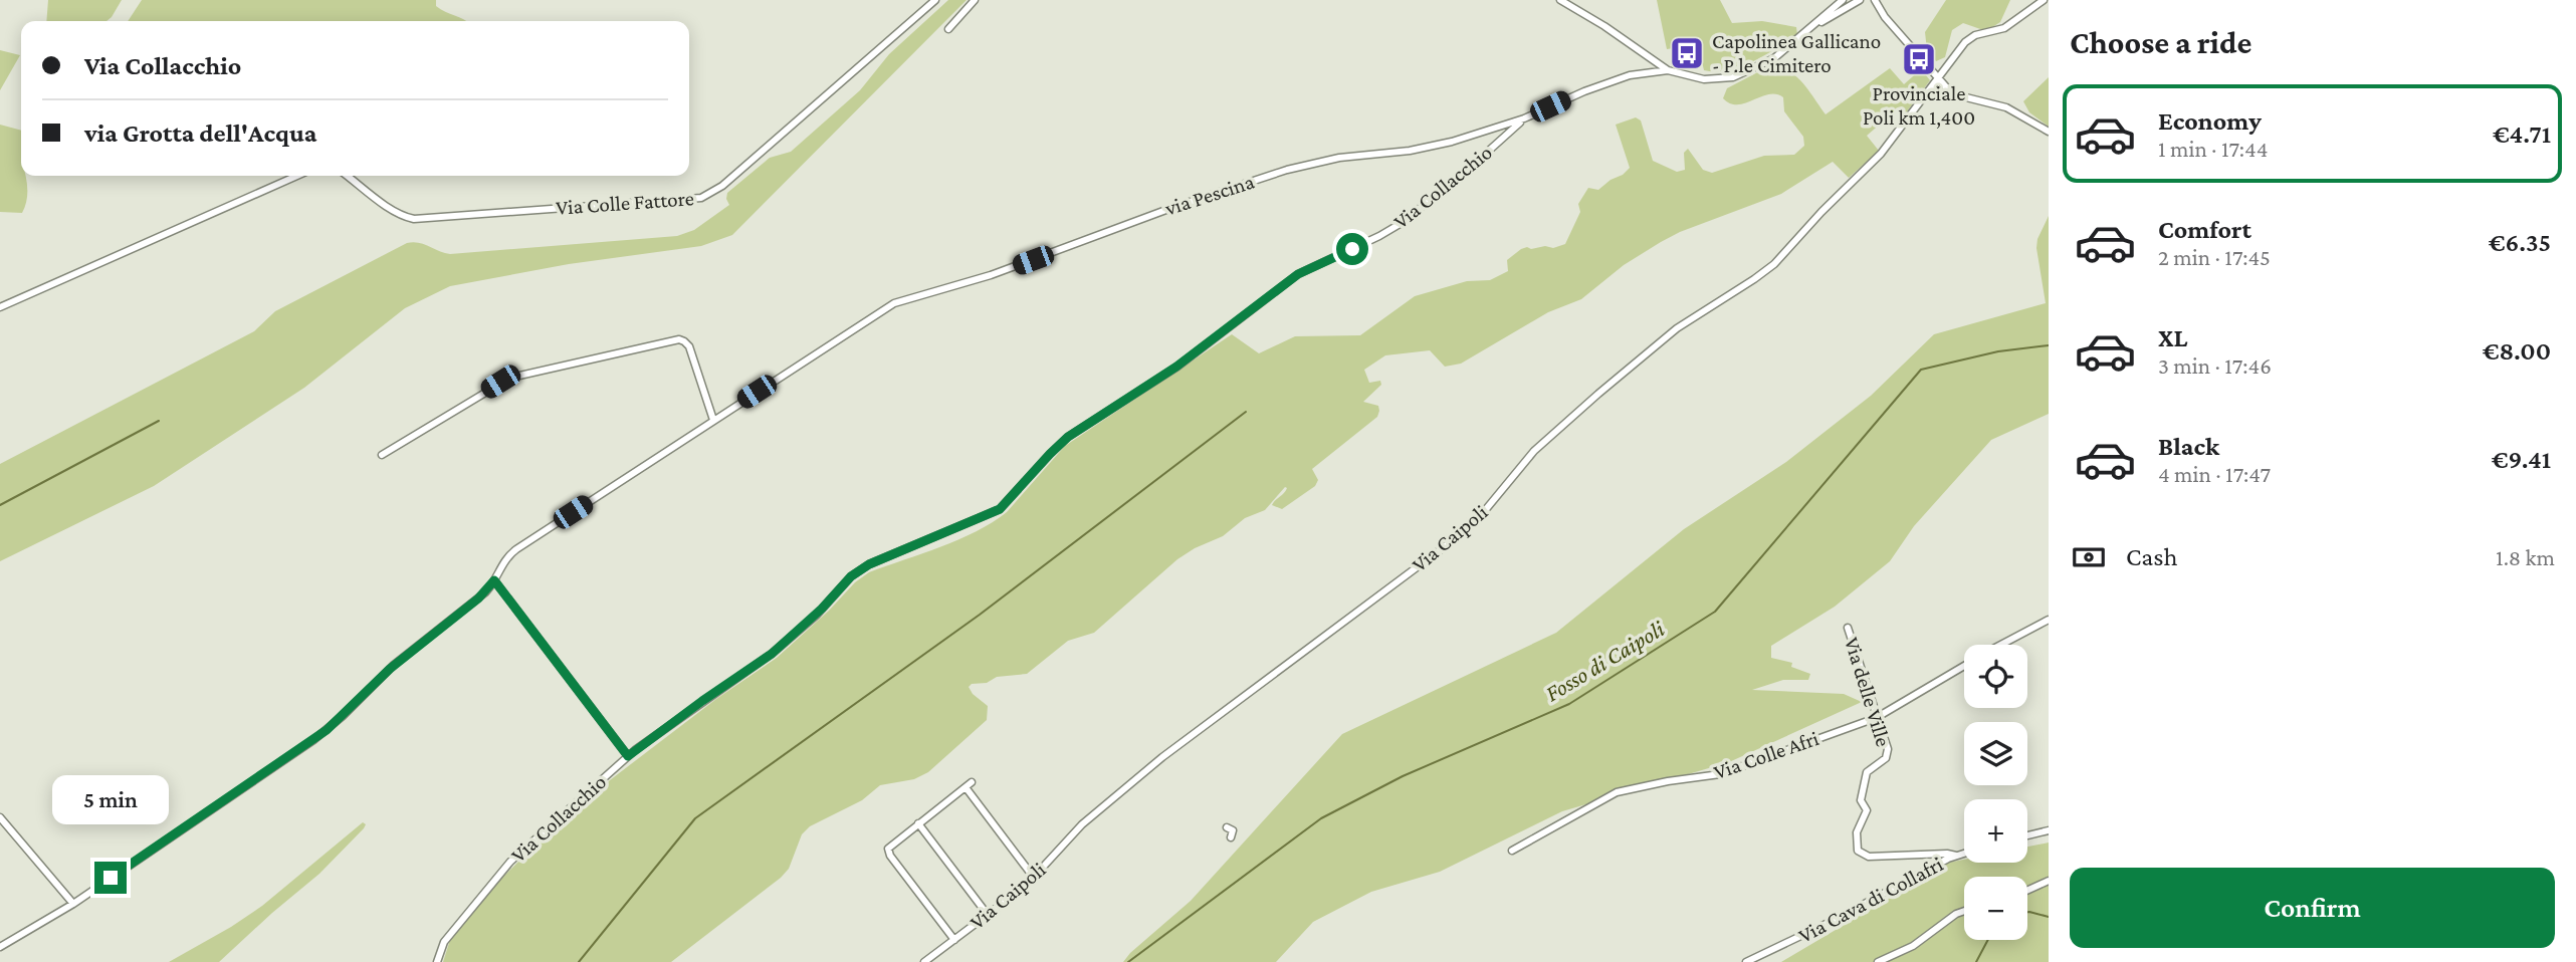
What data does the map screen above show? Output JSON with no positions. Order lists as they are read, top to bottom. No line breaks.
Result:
{"streets":{"street":["Via Collacchio","via Pescina","Via Colle Fattore","Via Caipoli","Via delle Ville","Via Colle Afri","Via Cava di Collafri"]},"crossings":[["Via Collacchio","via Pescina"],["Via delle Ville","Via Colle Afri"],["Via delle Ville","Via Cava di Collafri"]],"water":["Fosso di Caipoli"],"places":{"bus stop":["Capolinea Gallicano - P.le Cimitero","Provinciale Poli km 1,400"]},"page":{"heading":"Choose a ride","banner":["Via Collacchio","via Grotta dell'Acqua"],"list":[{"name":"Economy","note":"1 min · 17:44","value":"€4.71"},{"name":"Comfort","note":"2 min · 17:45","value":"€6.35"},{"name":"XL","note":"3 min · 17:46","value":"€8.00"},{"name":"Black","note":"4 min · 17:47","value":"€9.41"}],"pay":["Cash","1.8 km"],"map_buttons":["+","−"],"bubble":"5 min","buttons":"Confirm"}}
